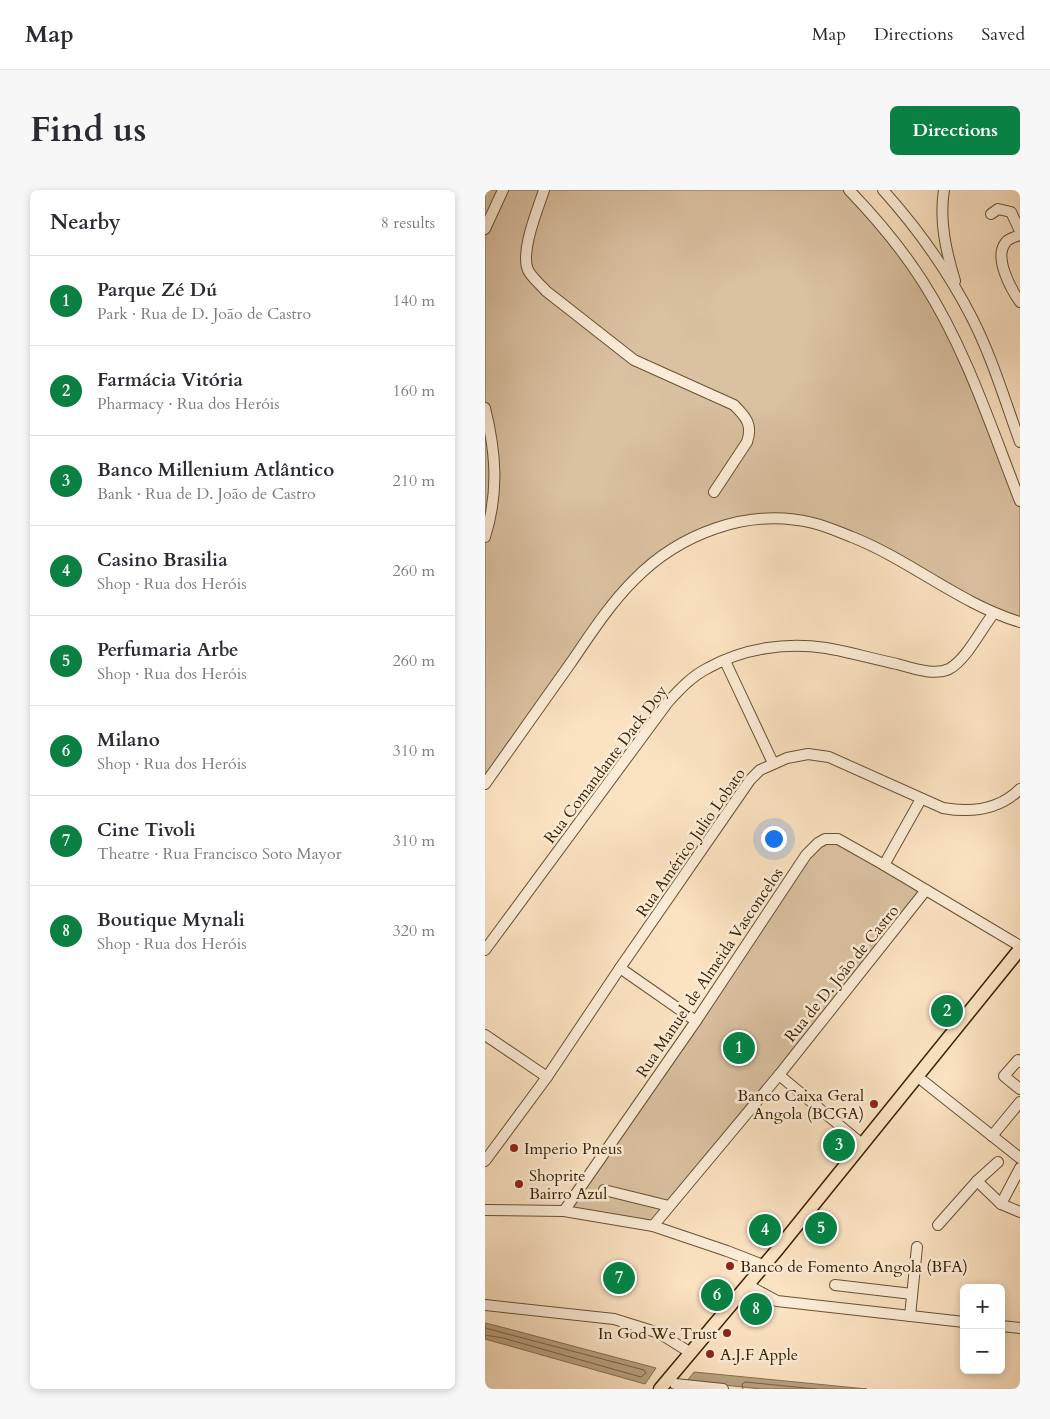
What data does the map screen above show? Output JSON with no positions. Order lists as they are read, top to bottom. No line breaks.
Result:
{"streets":{"street":["Rua Comandante Dack Doy","Rua Américo Julio Lobato","Rua Manuel de Almeida Vasconcelos","Rua de D. João de Castro"]},"crossings":[["Rua Manuel de Almeida Vasconcelos","Rua de D. João de Castro"]],"places":["Banco Caixa Geral Angola (BCGA)","Imperio Pneus","Shoprite Bairro Azul","Banco de Fomento Angola (BFA)","In God We Trust","A.J.F Apple"],"page":{"header":"Map","nav":["Map","Directions","Saved"],"title":"Find us","buttons":"Directions","heading":["Nearby","8 results"],"list":[{"mark":"1","name":"Parque Zé Dú","note":"Park · Rua de D. João de Castro","value":"140 m"},{"mark":"2","name":"Farmácia Vitória","note":"Pharmacy · Rua dos Heróis","value":"160 m"},{"mark":"3","name":"Banco Millenium Atlântico","note":"Bank · Rua de D. João de Castro","value":"210 m"},{"mark":"4","name":"Casino Brasilia","note":"Shop · Rua dos Heróis","value":"260 m"},{"mark":"5","name":"Perfumaria Arbe","note":"Shop · Rua dos Heróis","value":"260 m"},{"mark":"6","name":"Milano","note":"Shop · Rua dos Heróis","value":"310 m"},{"mark":"7","name":"Cine Tivoli","note":"Theatre · Rua Francisco Soto Mayor","value":"310 m"},{"mark":"8","name":"Boutique Mynali","note":"Shop · Rua dos Heróis","value":"320 m"}],"pins":["2","1","3","5","4","7","6","8"],"map_buttons":["+","−"]}}
